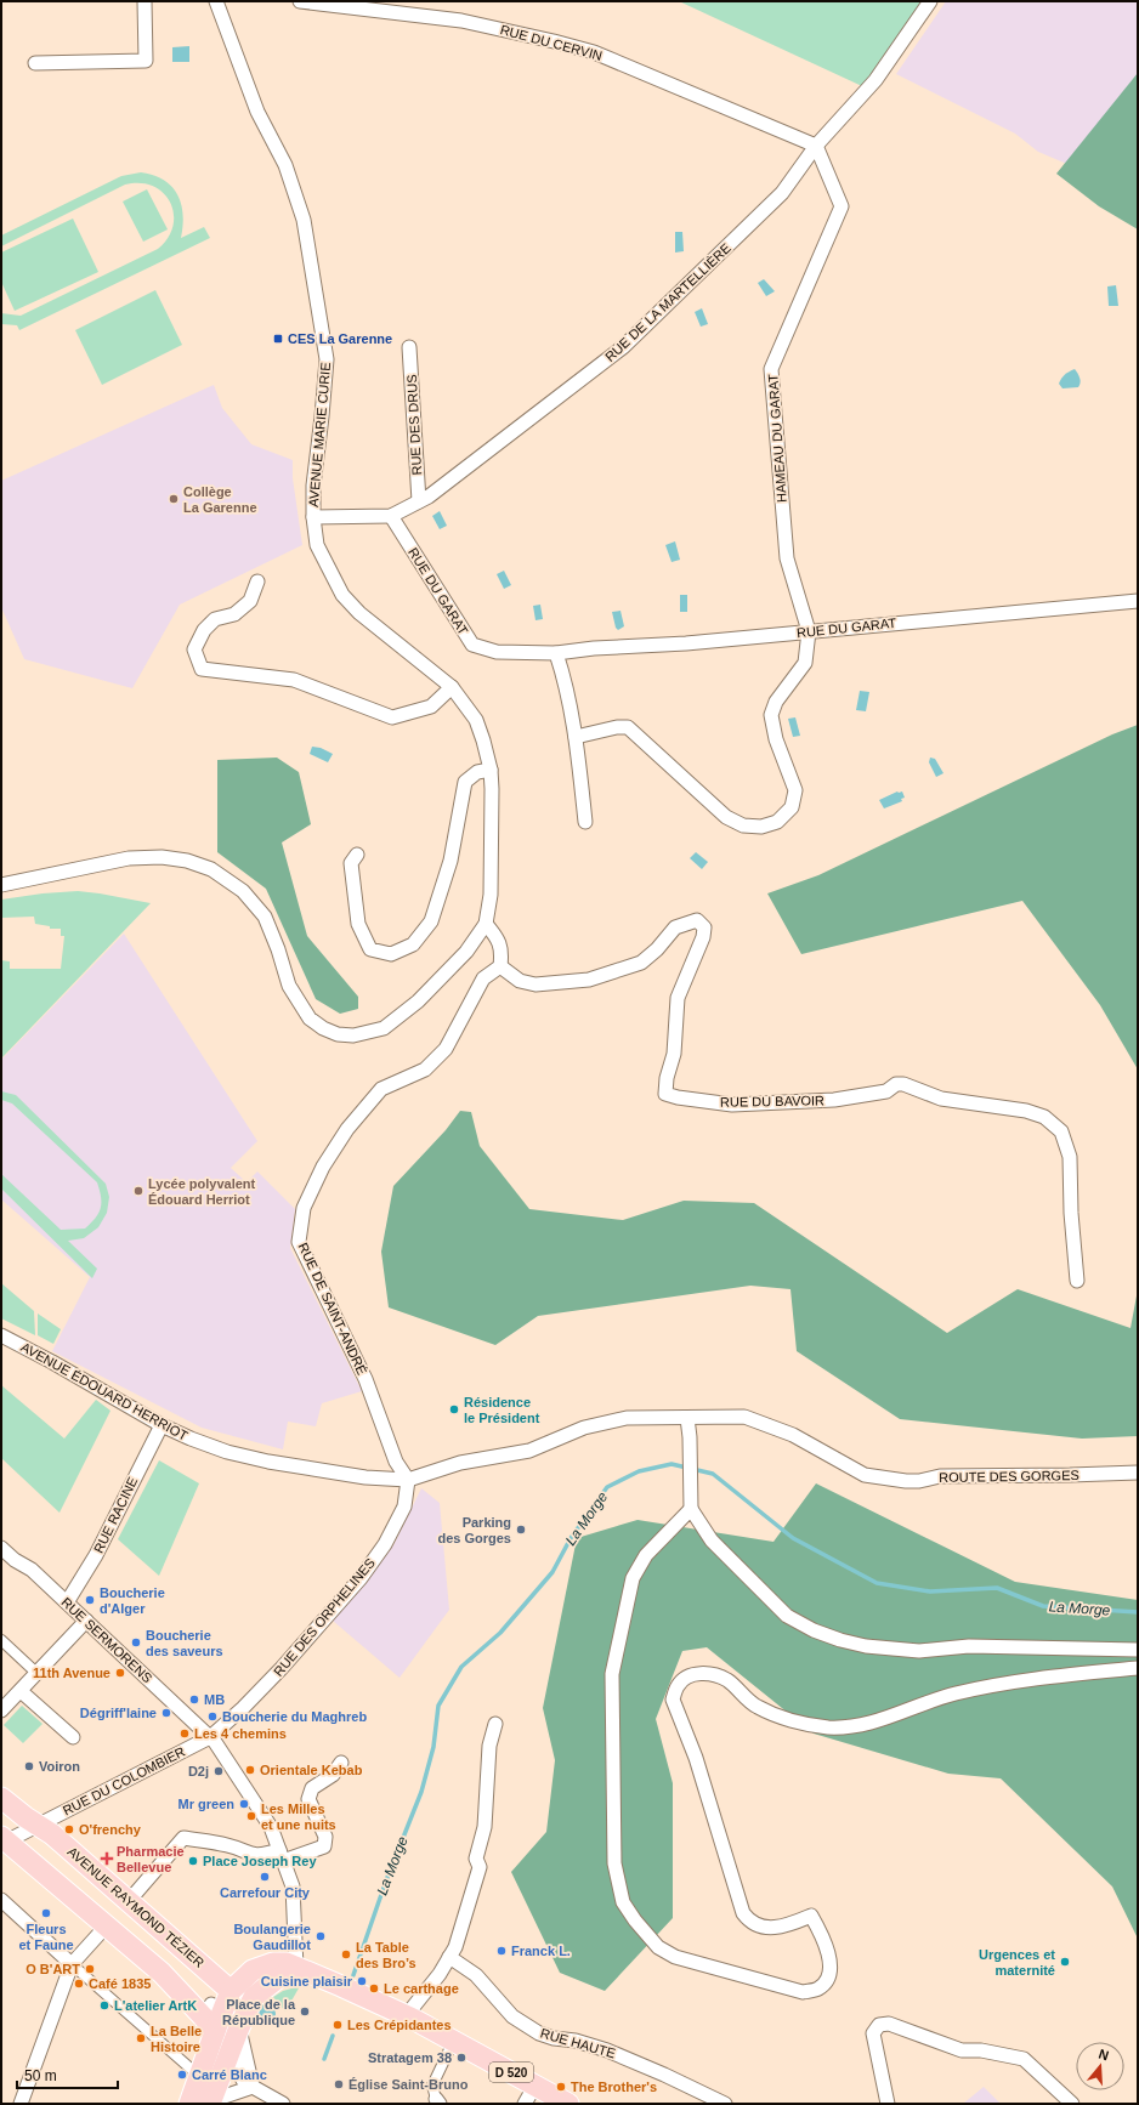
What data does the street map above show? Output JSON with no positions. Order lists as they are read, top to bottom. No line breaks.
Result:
{"streets":{"main road":["AVENUE RAYMOND TÉZIER","D 520"],"street":["RUE DU CERVIN","RUE DE LA MARTELLIÈRE","RUE DES DRUS","AVENUE MARIE CURIE","HAMEAU DU GARAT","RUE DU GARAT","RUE DU BAVOIR","RUE DE SAINT-ANDRÉ","AVENUE ÉDOUARD HERRIOT","ROUTE DES GORGES","RUE RACINE","RUE DES ORPHELINES","RUE SERMORENS","RUE DU COLOMBIER","RUE HAUTE"]},"crossings":[["RUE DU CERVIN","RUE DE LA MARTELLIÈRE"],["RUE DU CERVIN","HAMEAU DU GARAT"],["RUE DE LA MARTELLIÈRE","RUE DES DRUS"],["RUE DE LA MARTELLIÈRE","AVENUE MARIE CURIE"],["RUE DE LA MARTELLIÈRE","HAMEAU DU GARAT"],["RUE DE LA MARTELLIÈRE","RUE DU GARAT"],["HAMEAU DU GARAT","RUE DU GARAT"],["RUE DU BAVOIR","RUE DE SAINT-ANDRÉ"],["RUE DE SAINT-ANDRÉ","AVENUE ÉDOUARD HERRIOT"],["RUE DE SAINT-ANDRÉ","ROUTE DES GORGES"],["RUE DE SAINT-ANDRÉ","RUE DES ORPHELINES"],["AVENUE ÉDOUARD HERRIOT","ROUTE DES GORGES"],["AVENUE ÉDOUARD HERRIOT","RUE RACINE"],["AVENUE ÉDOUARD HERRIOT","RUE DES ORPHELINES"],["ROUTE DES GORGES","RUE DES ORPHELINES"],["RUE RACINE","RUE SERMORENS"],["RUE DES ORPHELINES","RUE SERMORENS"],["RUE DES ORPHELINES","RUE DU COLOMBIER"],["RUE SERMORENS","RUE DU COLOMBIER"],["RUE DU COLOMBIER","AVENUE RAYMOND TÉZIER"],["AVENUE RAYMOND TÉZIER","D 520"]],"water":["La Morge"],"places":{"transit":["CES La Garenne"],"other":["Collège La Garenne","Lycée polyvalent Édouard Herriot","Résidence le Président","Parking des Gorges","Boucherie d'Alger","Boucherie des saveurs","11th Avenue","MB","Dégriff'laine","Boucherie du Maghreb","Les 4 chemins","Voiron","Orientale Kebab","D2j","Mr green","Les Milles et une nuits","O'frenchy","Place Joseph Rey","Carrefour City","Fleurs et Faune","Boulangerie Gaudillot","Franck L.","La Table des Bro’s","Urgences et maternité","O B'ART","Cuisine plaisir","Café 1835","Le carthage","L'atelier ArtK","Place de la République","Les Crépidantes","La Belle Histoire","Stratagem 38","Carré Blanc","Église Saint-Bruno","The Brother's"],"health":["Pharmacie Bellevue"]},"scale_bar":"50 m","north":"top"}
